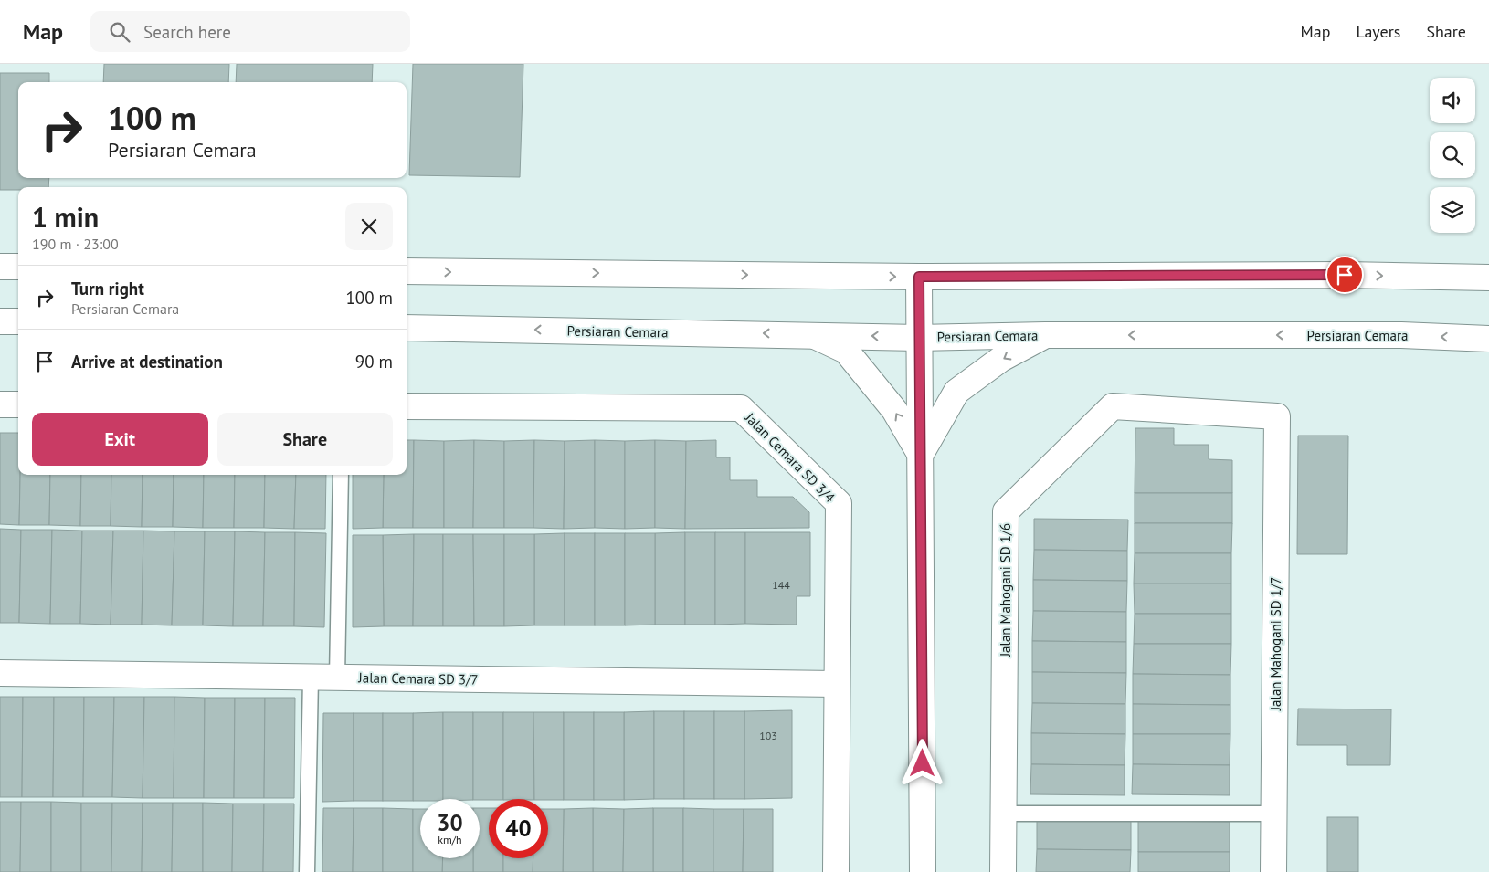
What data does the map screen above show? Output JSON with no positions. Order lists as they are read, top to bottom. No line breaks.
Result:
{"streets":{"street":["Persiaran Cemara","Jalan Cemara SD 3/4","Jalan Mahogani SD 1/6","Jalan Mahogani SD 1/7","Jalan Cemara SD 3/7"]},"crossings":[["Jalan Cemara SD 3/4","Jalan Cemara SD 3/7"],["Jalan Mahogani SD 1/6","Jalan Mahogani SD 1/7"]],"house_numbers":["144","103"],"page":{"header":"Map","search":"Search here","nav":["Map","Layers","Share"],"turn":["100 m","Persiaran Cemara"],"heading":["1 min","190 m · 23:00"],"list":[{"name":"Turn right","note":"Persiaran Cemara","value":"100 m"},{"name":"Arrive at destination","value":"90 m"}],"buttons":["Exit","Share"],"speed":"30 km/h","limit":"40"}}
